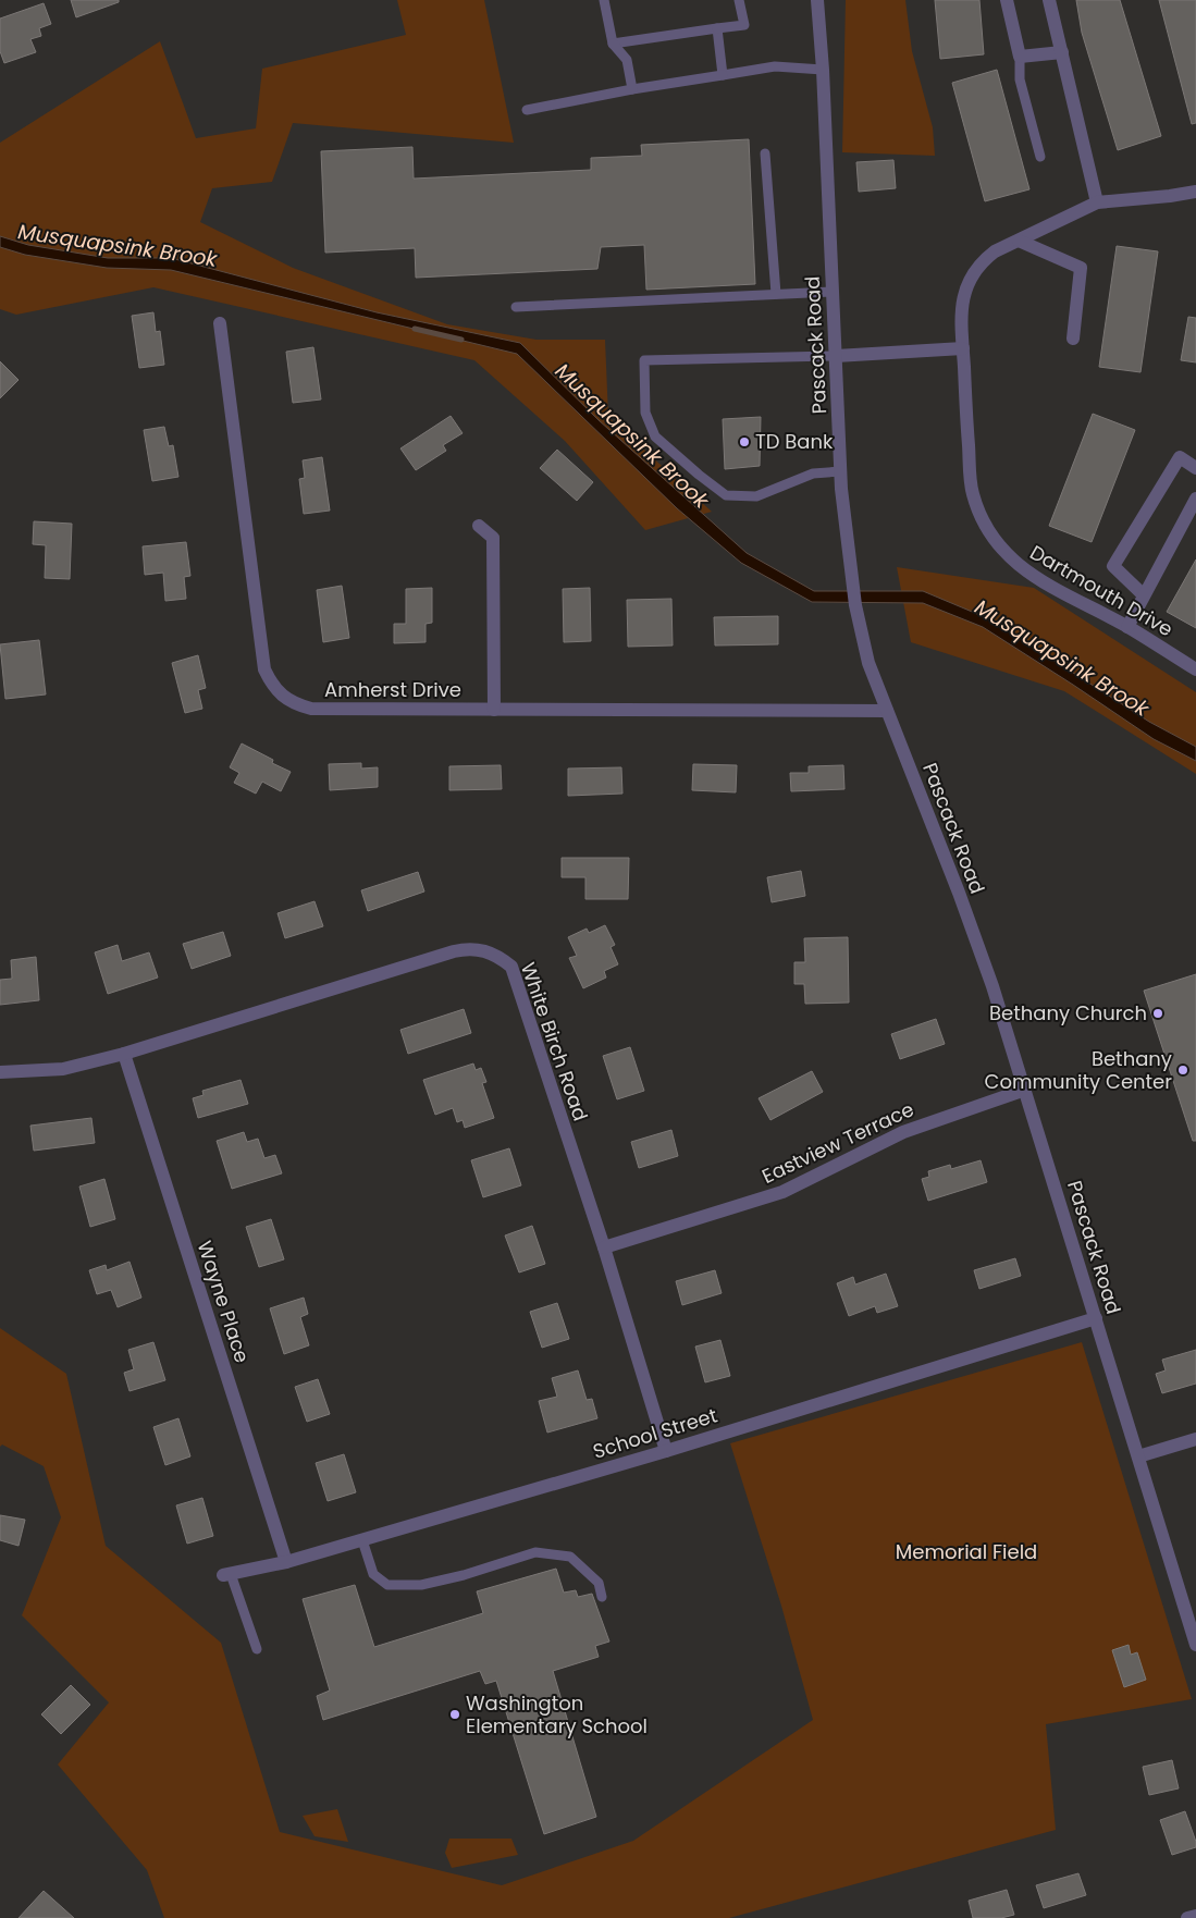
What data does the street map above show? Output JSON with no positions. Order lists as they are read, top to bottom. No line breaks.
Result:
{"streets":{"street":["Pascack Road","Dartmouth Drive","Amherst Drive","White Birch Road","Eastview Terrace","Wayne Place","School Street"]},"crossings":[["Pascack Road","Amherst Drive"],["Pascack Road","Eastview Terrace"],["Pascack Road","School Street"],["White Birch Road","Eastview Terrace"],["White Birch Road","Wayne Place"],["White Birch Road","School Street"],["Wayne Place","School Street"]],"water":["Musquapsink Brook"],"parks":["Memorial Field"],"places":["TD Bank","Bethany Church","Bethany Community Center","Washington Elementary School"]}
